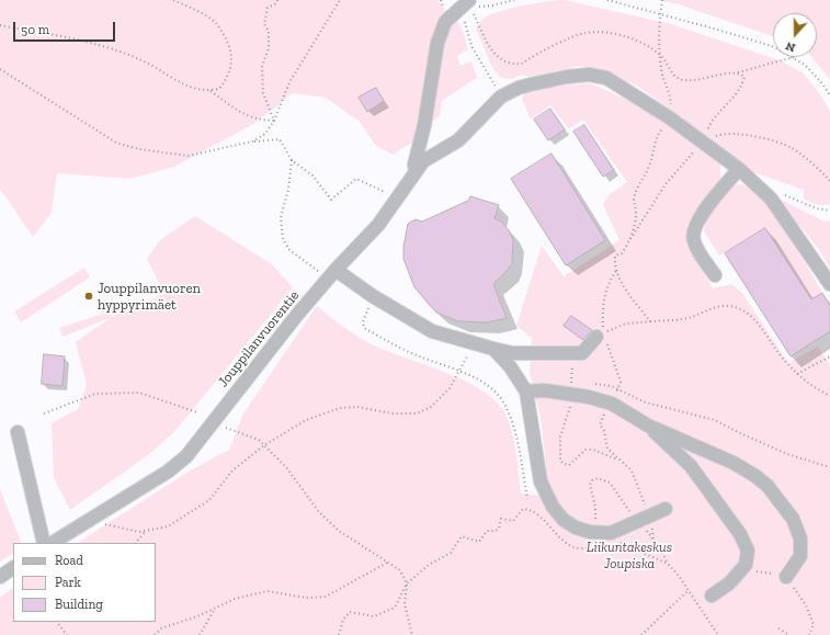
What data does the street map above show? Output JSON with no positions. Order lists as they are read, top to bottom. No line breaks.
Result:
{"streets":{"street":["Jouppilanvuorentie"]},"parks":["Liikuntakeskus Joupiska"],"places":["Jouppilanvuoren hyppyrimäet"],"legend":["Road","Park","Building"],"scale_bar":"50 m","north":"bottom"}
